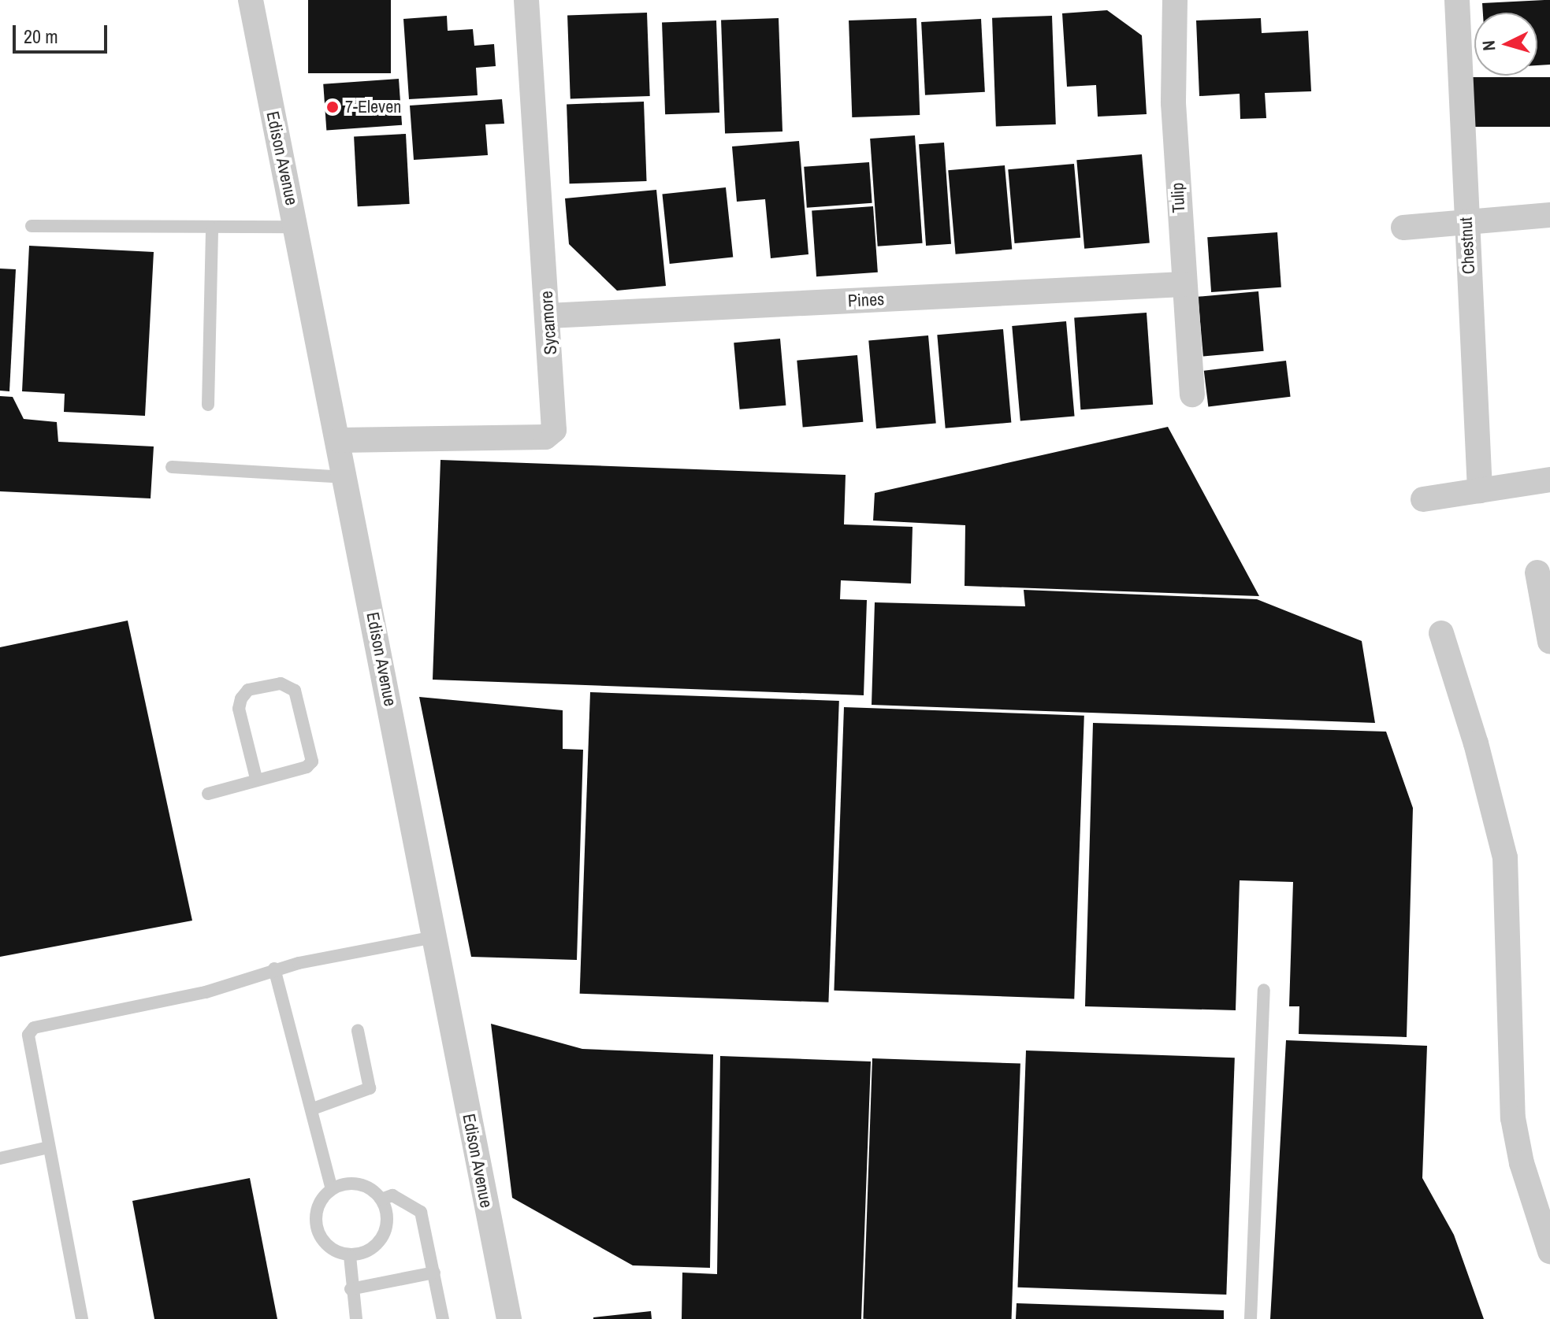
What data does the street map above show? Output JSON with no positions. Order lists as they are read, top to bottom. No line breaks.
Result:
{"streets":{"street":["Edison Avenue","Tulip","Chestnut","Pines","Sycamore"]},"crossings":[["Edison Avenue","Sycamore"],["Tulip","Pines"],["Pines","Sycamore"]],"places":["7-Eleven"],"scale_bar":"20 m","north":"left"}
